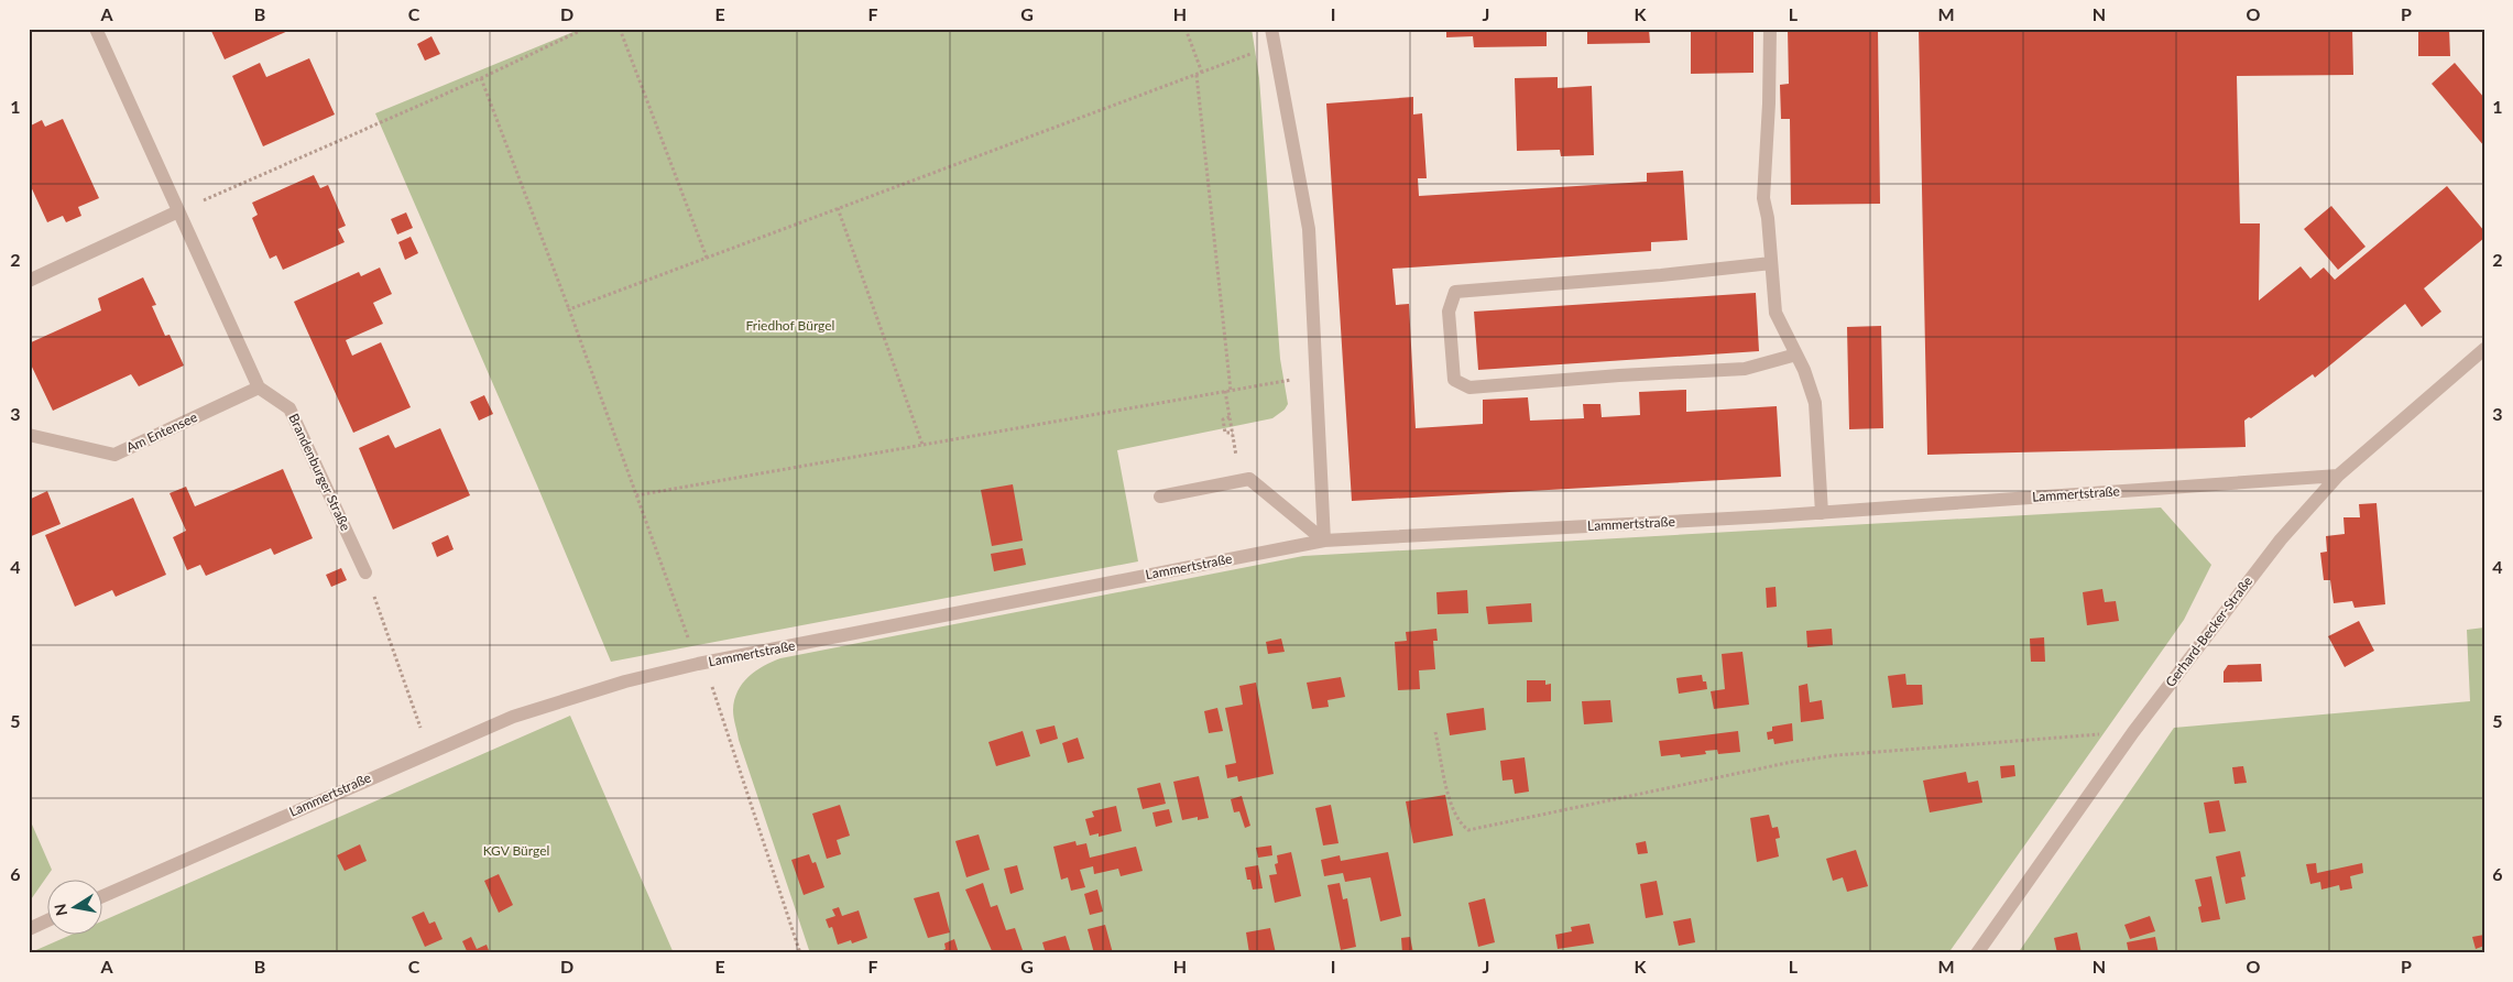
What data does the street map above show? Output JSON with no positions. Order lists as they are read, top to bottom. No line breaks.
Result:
{"streets":{"street":["Am Entensee","Brandenburger Straße","Lammertstraße","Gerhard-Becker-Straße"]},"crossings":[["Am Entensee","Brandenburger Straße"],["Lammertstraße","Gerhard-Becker-Straße"]],"parks":["Friedhof Bürgel","KGV Bürgel"],"north":"left","grid":{"columns":["A","B","C","D","E","F","G","H","I","J","K","L","M","N","O","P"],"rows":["1","2","3","4","5","6"]}}
